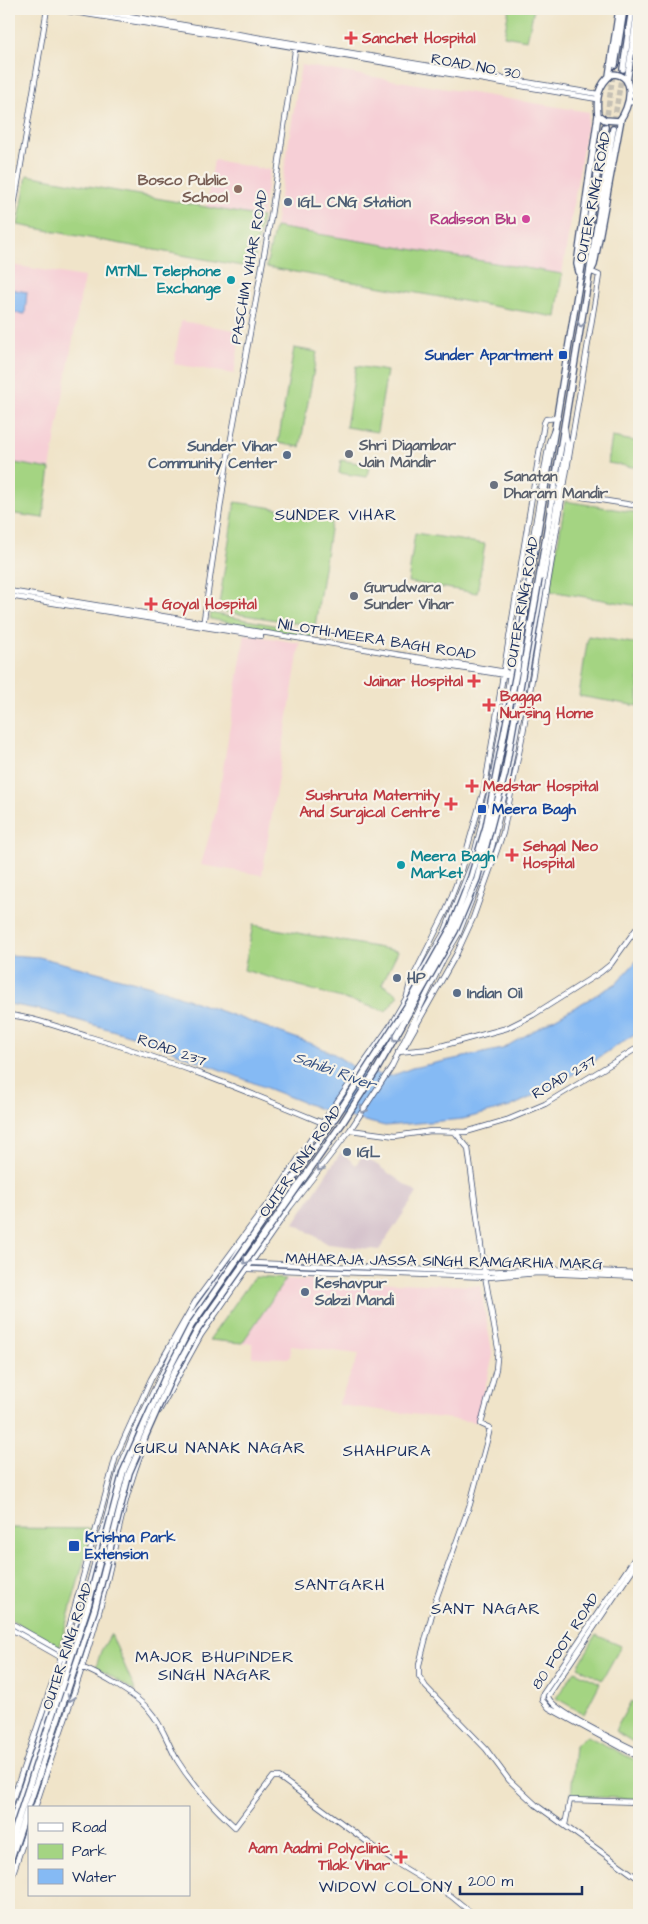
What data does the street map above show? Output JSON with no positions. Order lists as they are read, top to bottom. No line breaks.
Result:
{"streets":{"main road":["OUTER RING ROAD"],"street":["ROAD NO. 30","PASCHIM VIHAR ROAD","NILOTHI-MEERA BAGH ROAD","ROAD 237","MAHARAJA JASSA SINGH RAMGARHIA MARG","80 FOOT ROAD"]},"crossings":[["ROAD NO. 30","OUTER RING ROAD"],["ROAD NO. 30","PASCHIM VIHAR ROAD"],["OUTER RING ROAD","NILOTHI-MEERA BAGH ROAD"],["OUTER RING ROAD","ROAD 237"],["OUTER RING ROAD","MAHARAJA JASSA SINGH RAMGARHIA MARG"],["PASCHIM VIHAR ROAD","NILOTHI-MEERA BAGH ROAD"]],"districts":["SUNDER VIHAR","GURU NANAK NAGAR","SHAHPURA","SANTGARH","SANT NAGAR","MAJOR BHUPINDER SINGH NAGAR","WIDOW COLONY"],"water":["Sahibi River"],"places":{"health":["Sanchet Hospital","Goyal Hospital","Jainar Hospital","Bagga Nursing Home","Medstar Hospital","Sushruta Maternity And Surgical Centre","Sehgal Neo Hospital","Aam Aadmi Polyclinic Tilak Vihar"],"other":["Bosco Public School","IGL CNG Station","Radisson Blu","MTNL Telephone Exchange","Shri Digambar Jain Mandir","Sunder Vihar Community Center","Sanatan Dharam Mandir","Gurudwara Sunder Vihar","Meera Bagh Market","HP","Indian Oil","IGL","Keshavpur Sabzi Mandi"],"transit":["Sunder Apartment","Meera Bagh","Krishna Park Extension"]},"legend":["Road","Park","Water"],"scale_bar":"200 m"}
